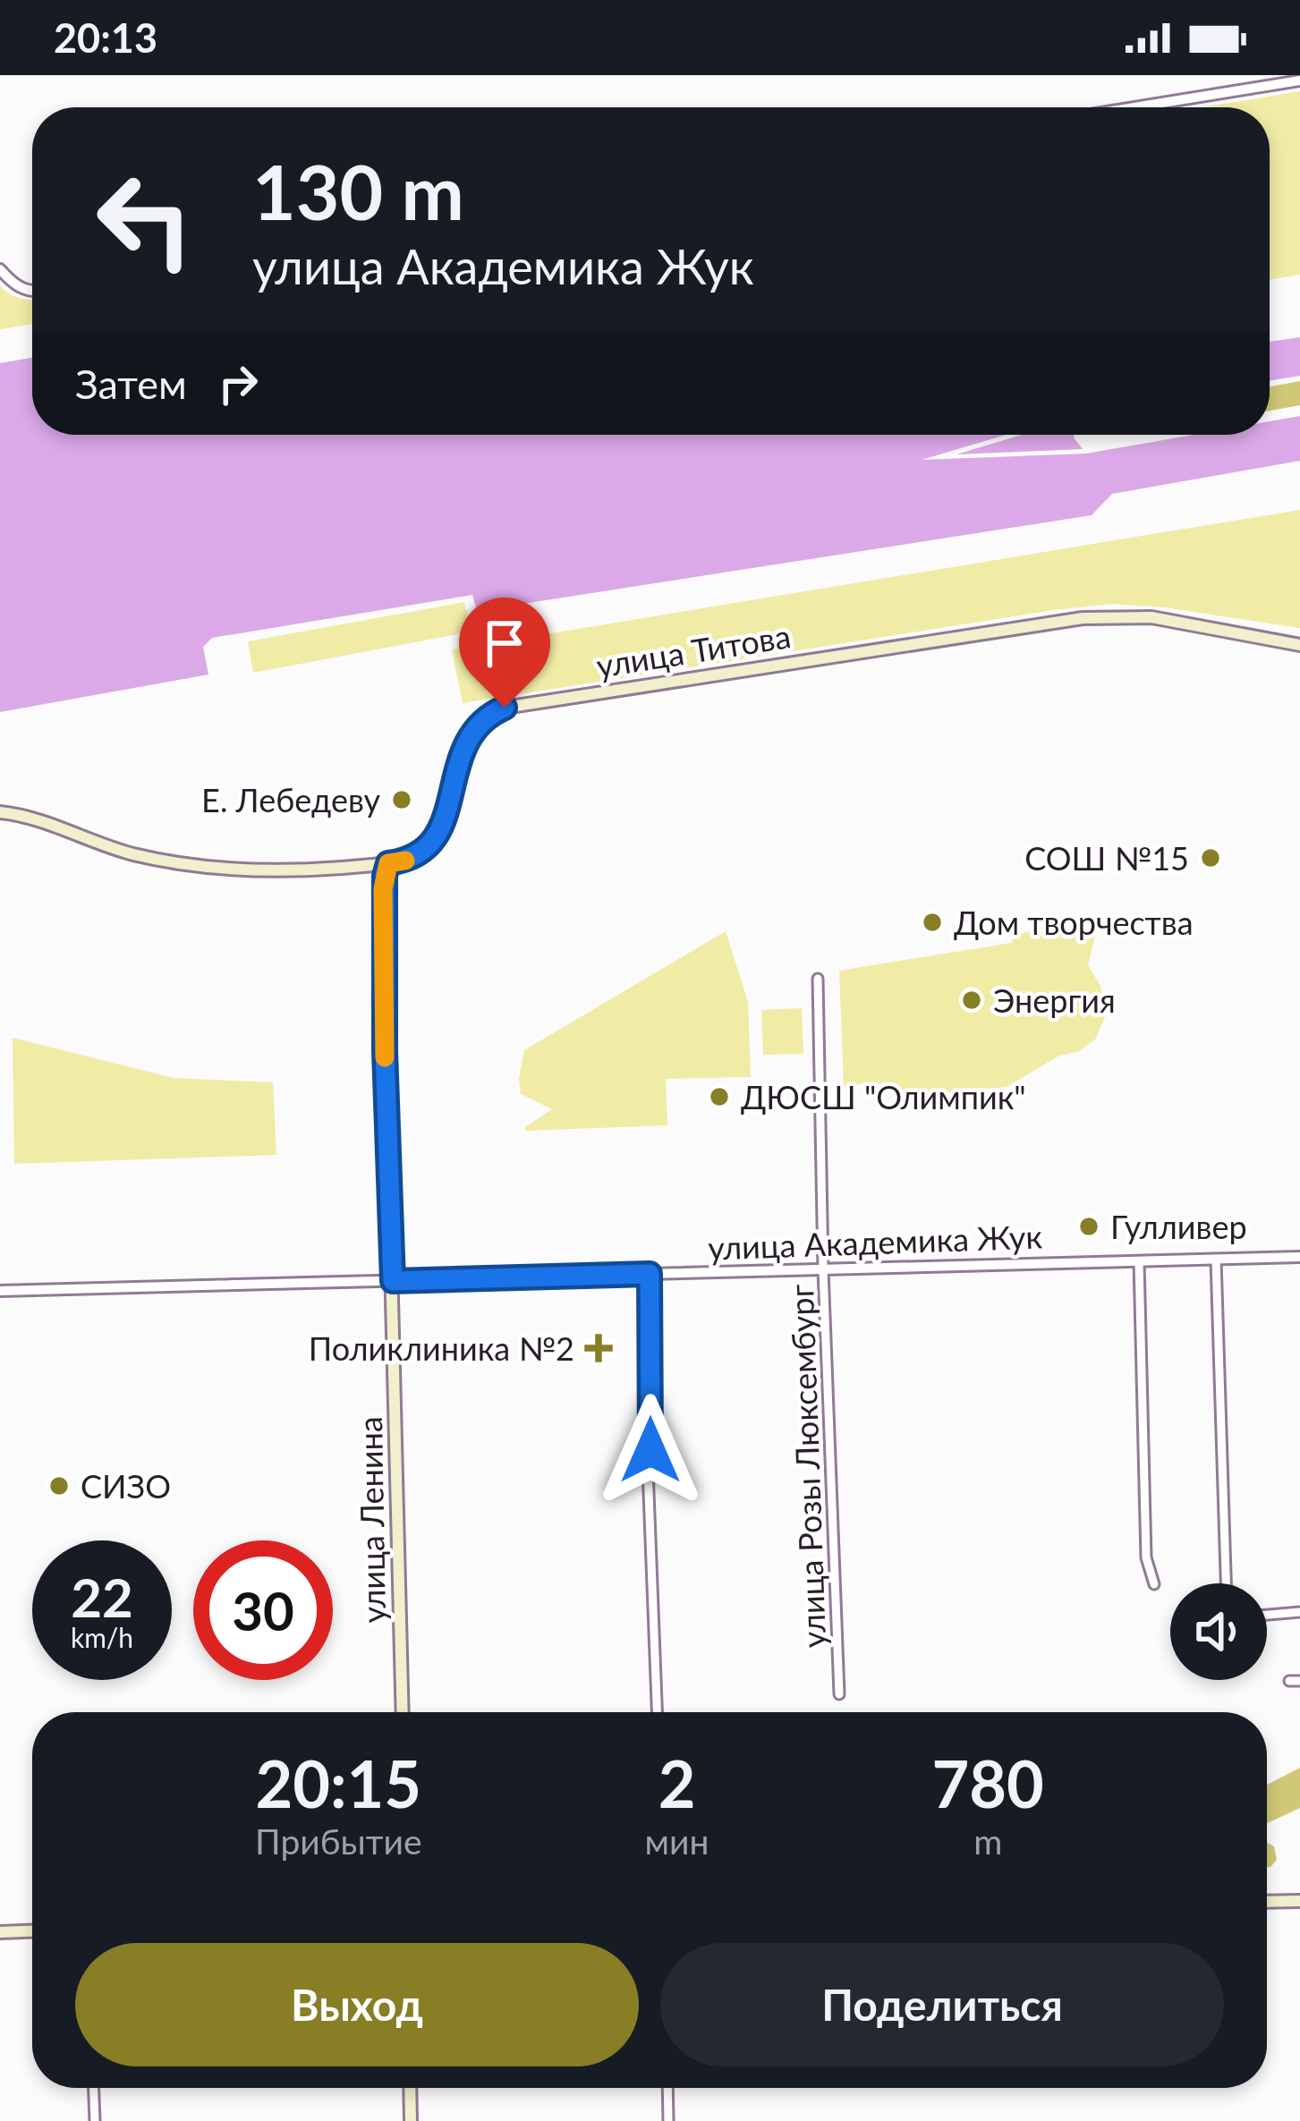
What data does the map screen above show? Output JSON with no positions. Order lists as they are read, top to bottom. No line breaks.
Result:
{"streets":{"main road":["улица Титова","улица Ленина"],"street":["улица Академика Жук","улица Розы Люксембург"]},"crossings":[["улица Титова","улица Ленина"],["улица Академика Жук","улица Розы Люксембург"],["улица Академика Жук","улица Ленина"]],"places":{"other":["Е. Лебедеву","СОШ №15","Дом творчества","Энергия","ДЮСШ \"Олимпик\"","Гулливер","СИЗО"],"health":["Поликлиника №2"]},"page":{"status":"20:13","turn":["130 m","улица Академика Жук"],"then":"Затем","speed":"22 km/h","limit":"30","eta":["20:15","Прибытие","2","мин","780","m"],"buttons":["Выход","Поделиться"]}}
